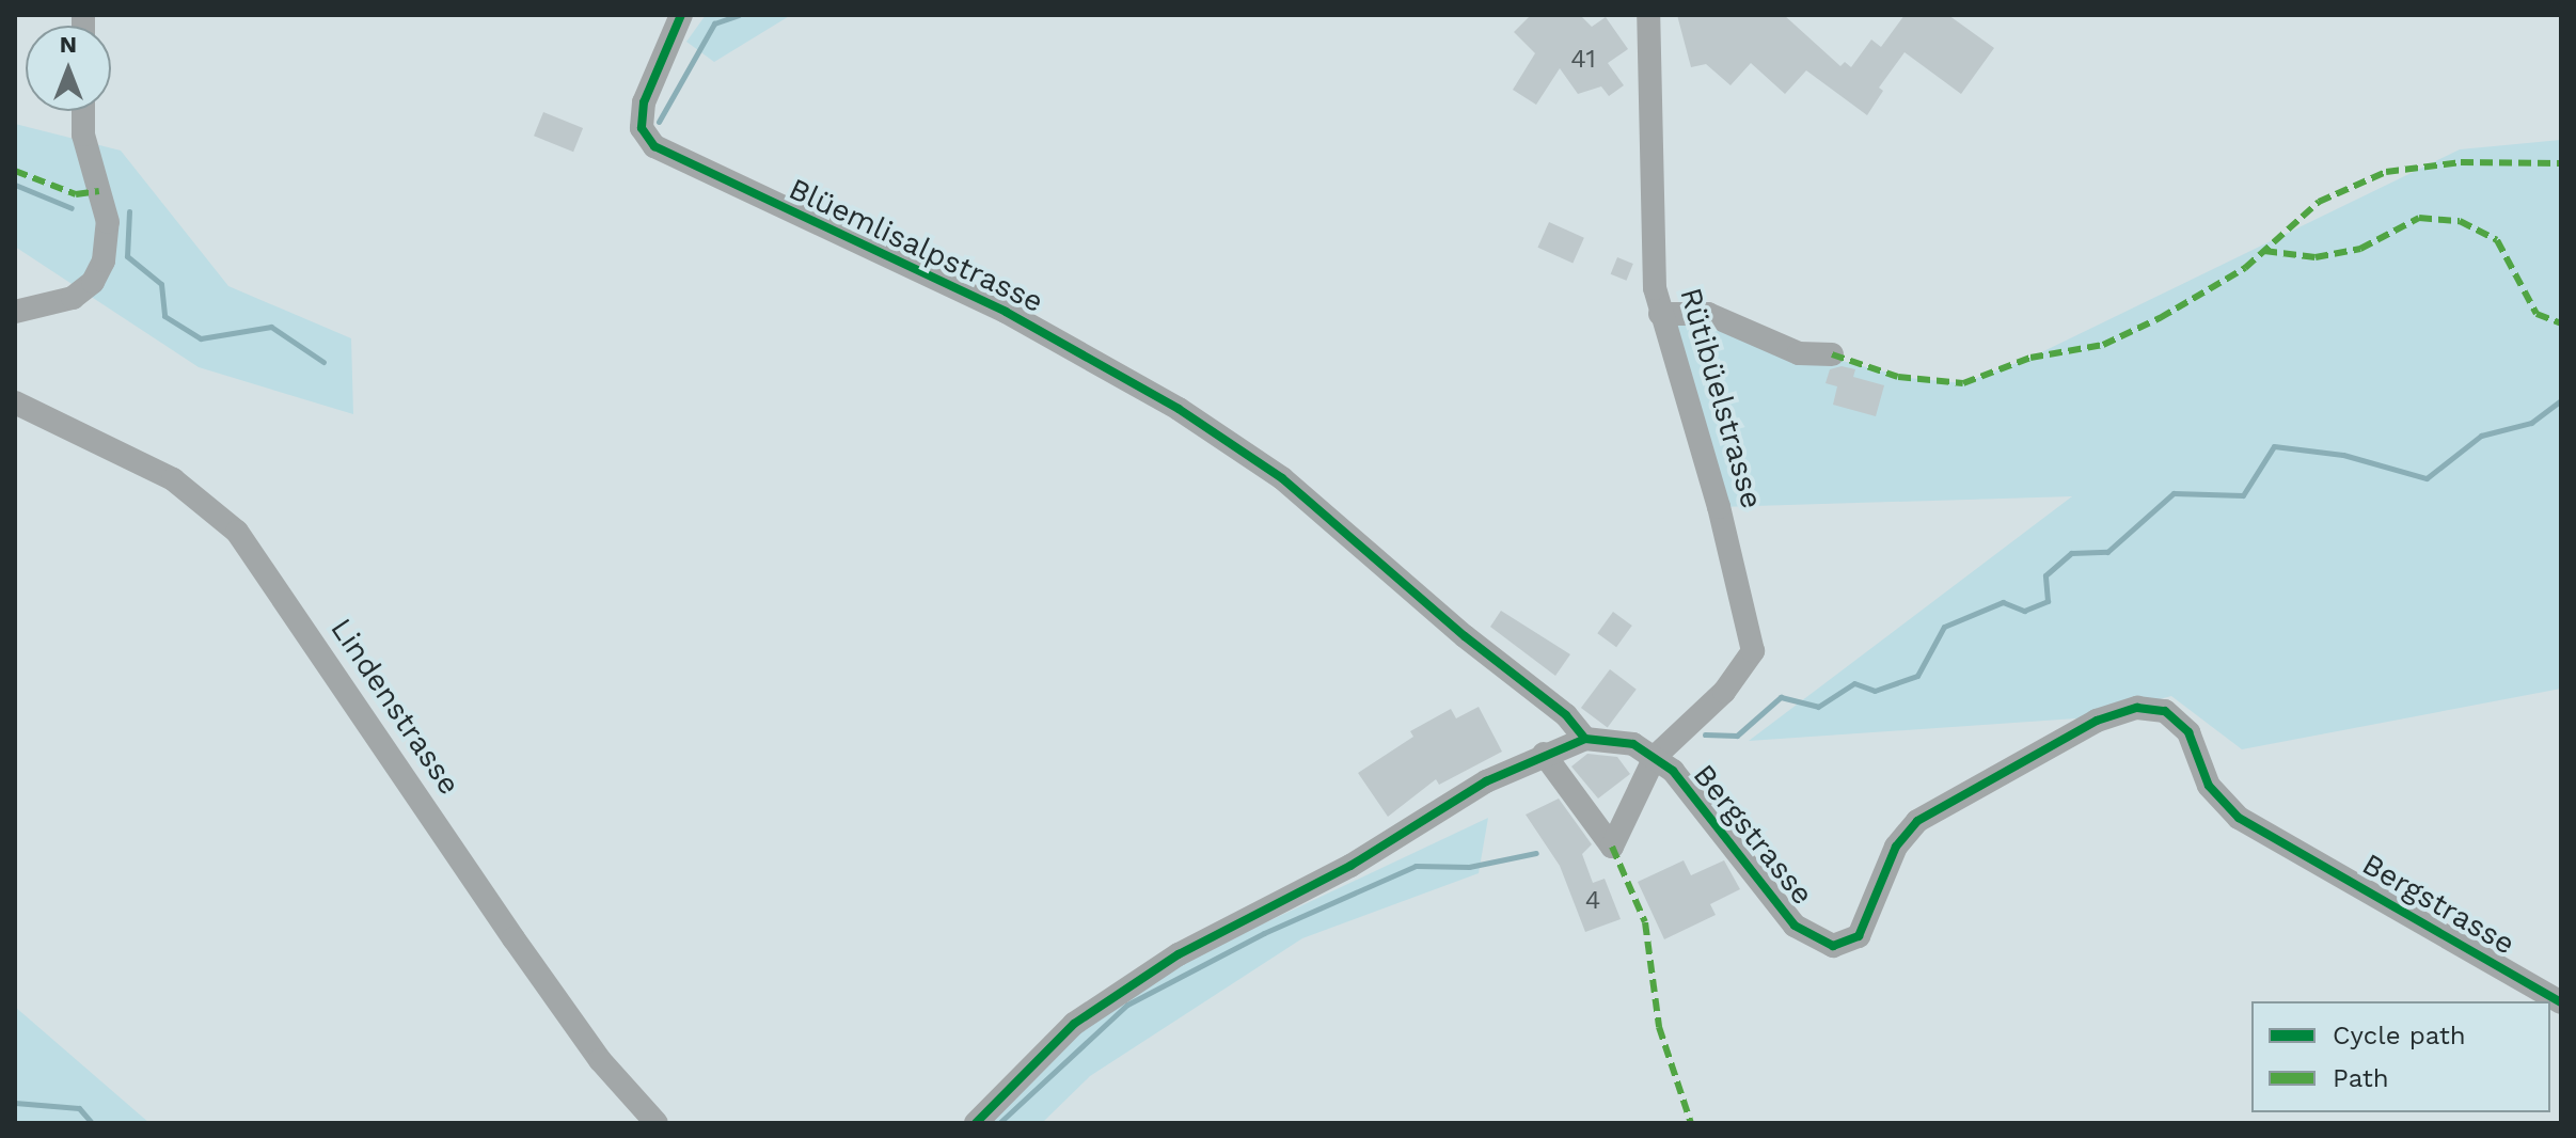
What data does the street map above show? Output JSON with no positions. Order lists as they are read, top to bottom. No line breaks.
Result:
{"streets":{"street":["Blüemlisalpstrasse","Rütibüelstrasse","Lindenstrasse","Bergstrasse"]},"crossings":[["Blüemlisalpstrasse","Bergstrasse"],["Rütibüelstrasse","Bergstrasse"]],"house_numbers":["41","4"],"legend":["Cycle path","Path"],"north":"top"}
